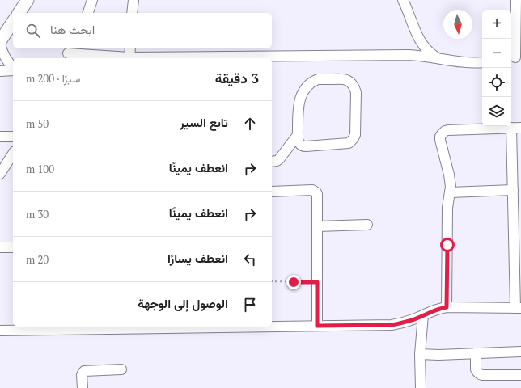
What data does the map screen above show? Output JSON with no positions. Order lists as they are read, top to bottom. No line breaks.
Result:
{"north":"bottom","page":{"map_buttons":["+","−"],"search":"ابحث هنا","heading":["3 دقيقة","سيرًا · 200 m"],"list":[["تابع السير","50 m"],["انعطف يمينًا","100 m"],["انعطف يمينًا","30 m"],["انعطف يسارًا","20 m"],"الوصول إلى الوجهة"]}}
